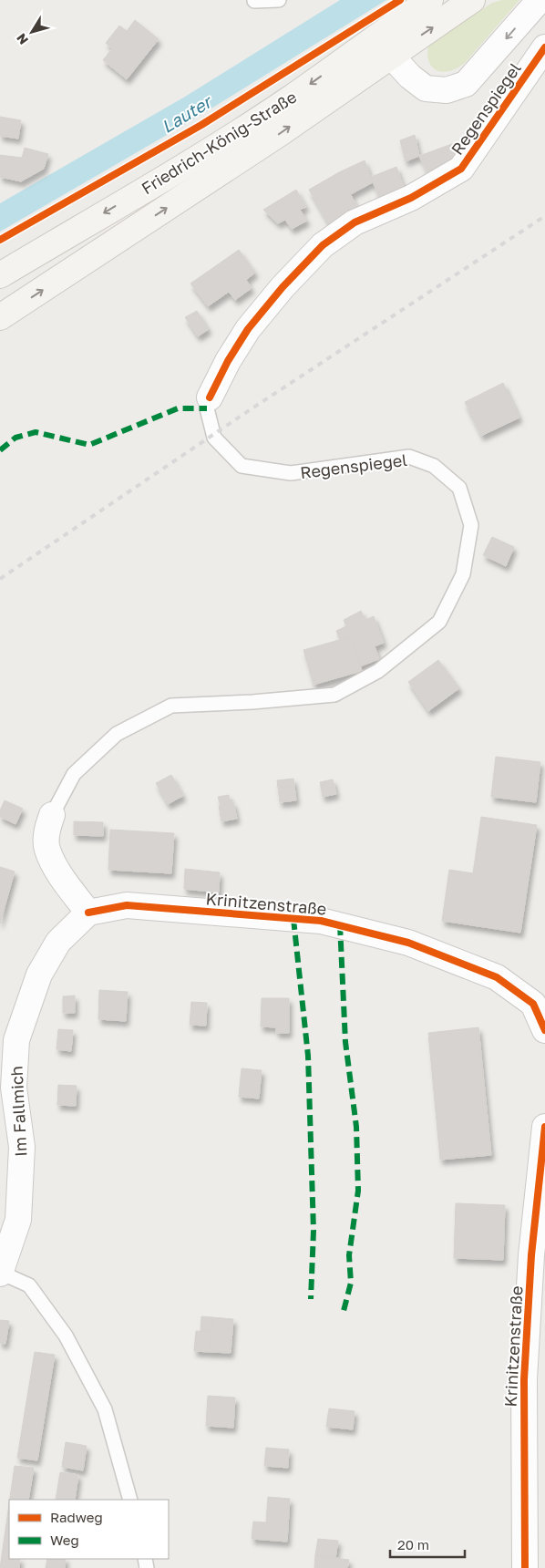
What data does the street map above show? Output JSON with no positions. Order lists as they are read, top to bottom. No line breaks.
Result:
{"streets":{"main road":["Friedrich-König-Straße"],"street":["Regenspiegel","Krinitzenstraße","Im Fallmich"]},"crossings":[["Regenspiegel","Krinitzenstraße"],["Regenspiegel","Im Fallmich"],["Krinitzenstraße","Im Fallmich"]],"water":["Lauter"],"legend":["Radweg","Weg"],"scale_bar":"20 m","north":"bottom left"}
